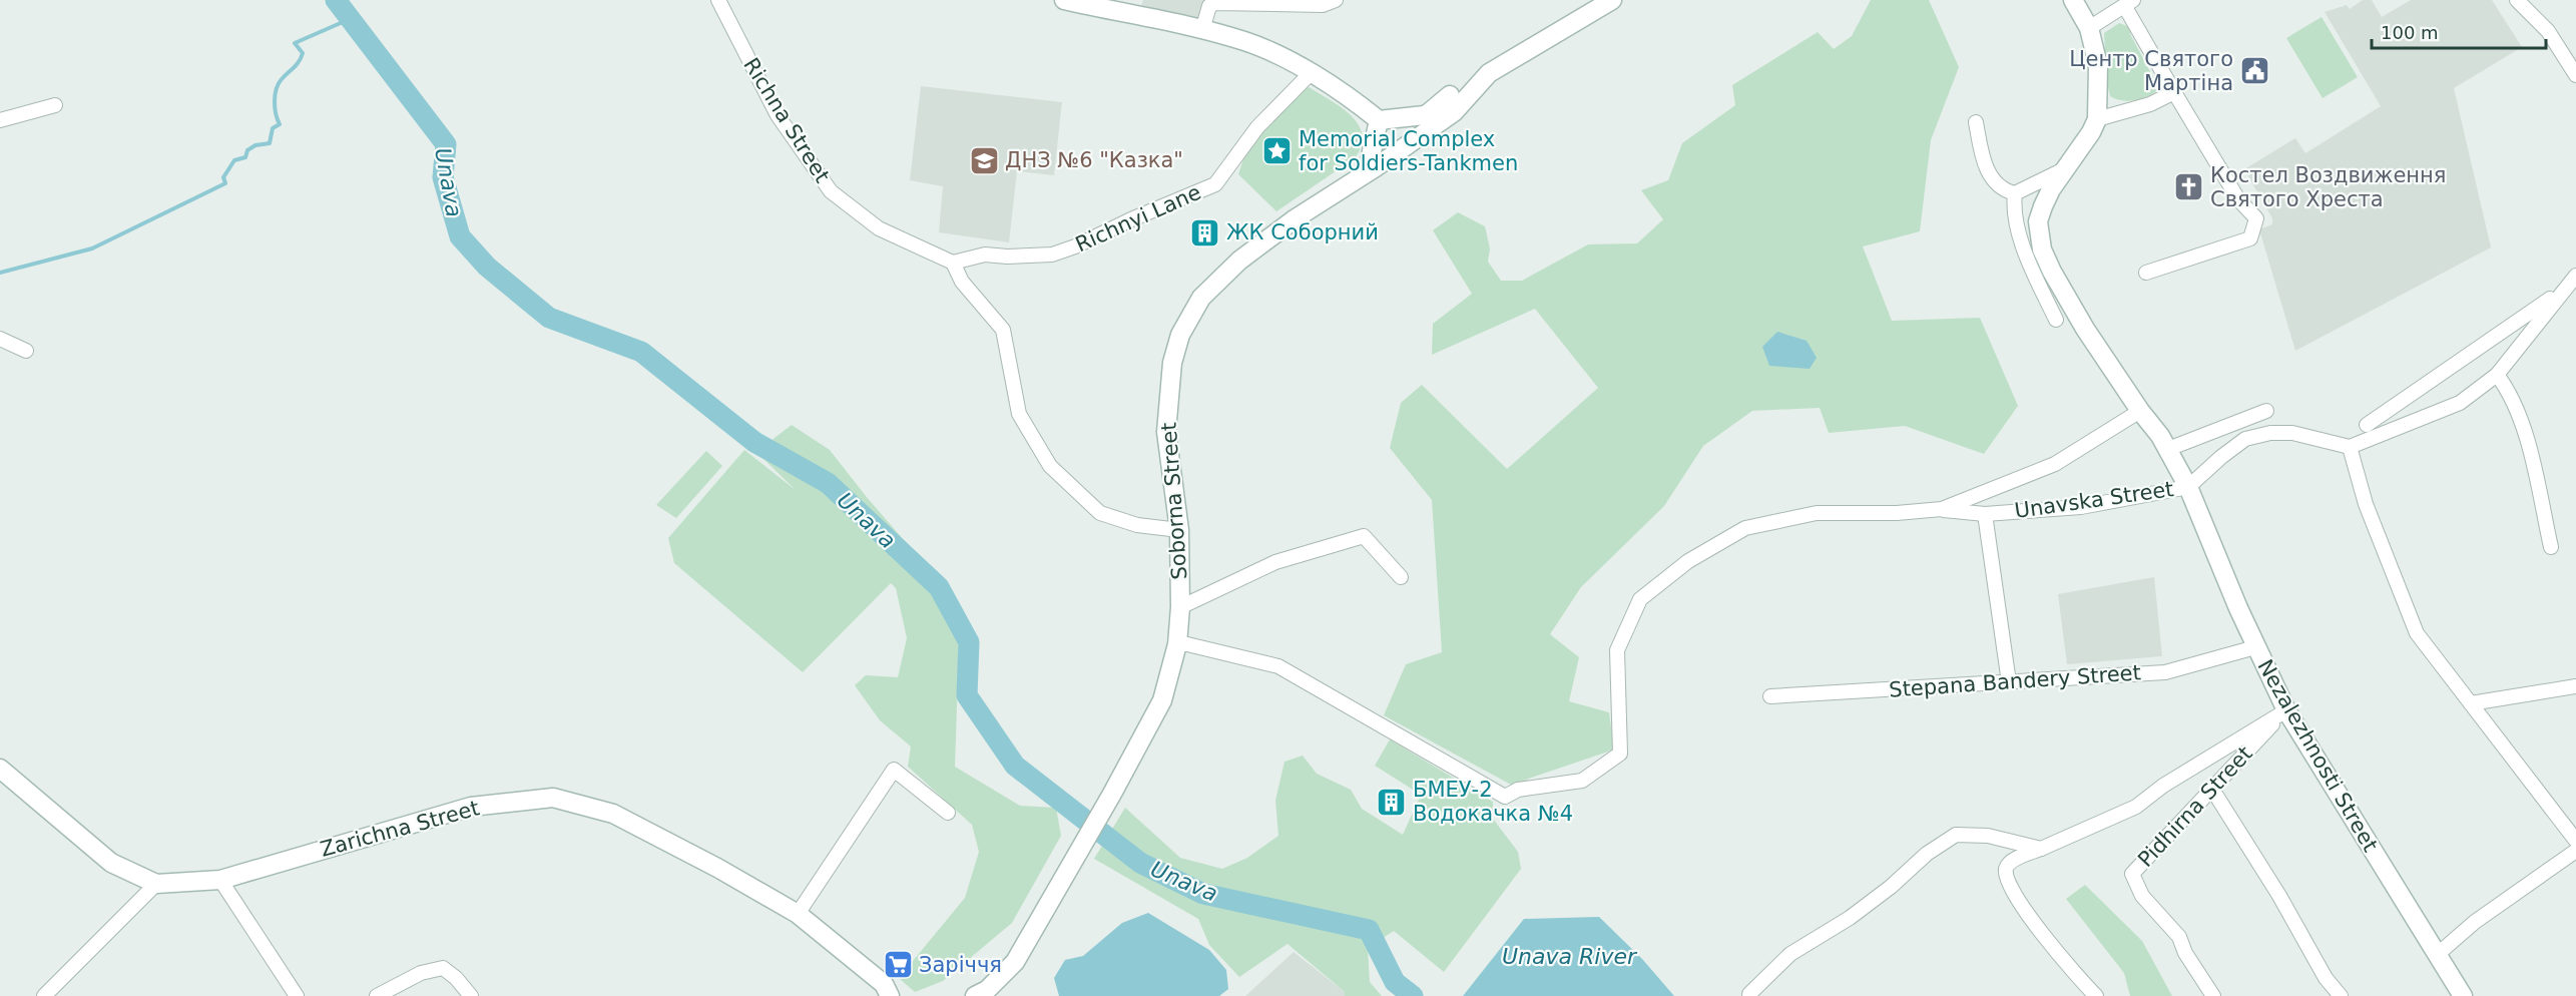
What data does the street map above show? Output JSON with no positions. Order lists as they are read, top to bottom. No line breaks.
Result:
{"streets":{"street":["Richna Street","Richnyi Lane","Unavska Street","Soborna Street","Stepana Bandery Street","Nezalezhnosti Street","Pidhirna Street","Zarichna Street"]},"crossings":[["Richna Street","Richnyi Lane"],["Unavska Street","Nezalezhnosti Street"],["Stepana Bandery Street","Nezalezhnosti Street"],["Nezalezhnosti Street","Pidhirna Street"]],"water":["Unava","Unava River"],"places":{"public building":["Центр Святого Мартіна"],"place":["Memorial Complex for Soldiers-Tankmen"],"school or university":["ДНЗ №6 \"Казка\""],"church":["Костел Воздвиження Святого Хреста"],"building":["ЖК Соборний","БМЕУ-2 Водокачка №4"],"supermarket":["Заріччя"]},"scale_bar":"100 m"}
